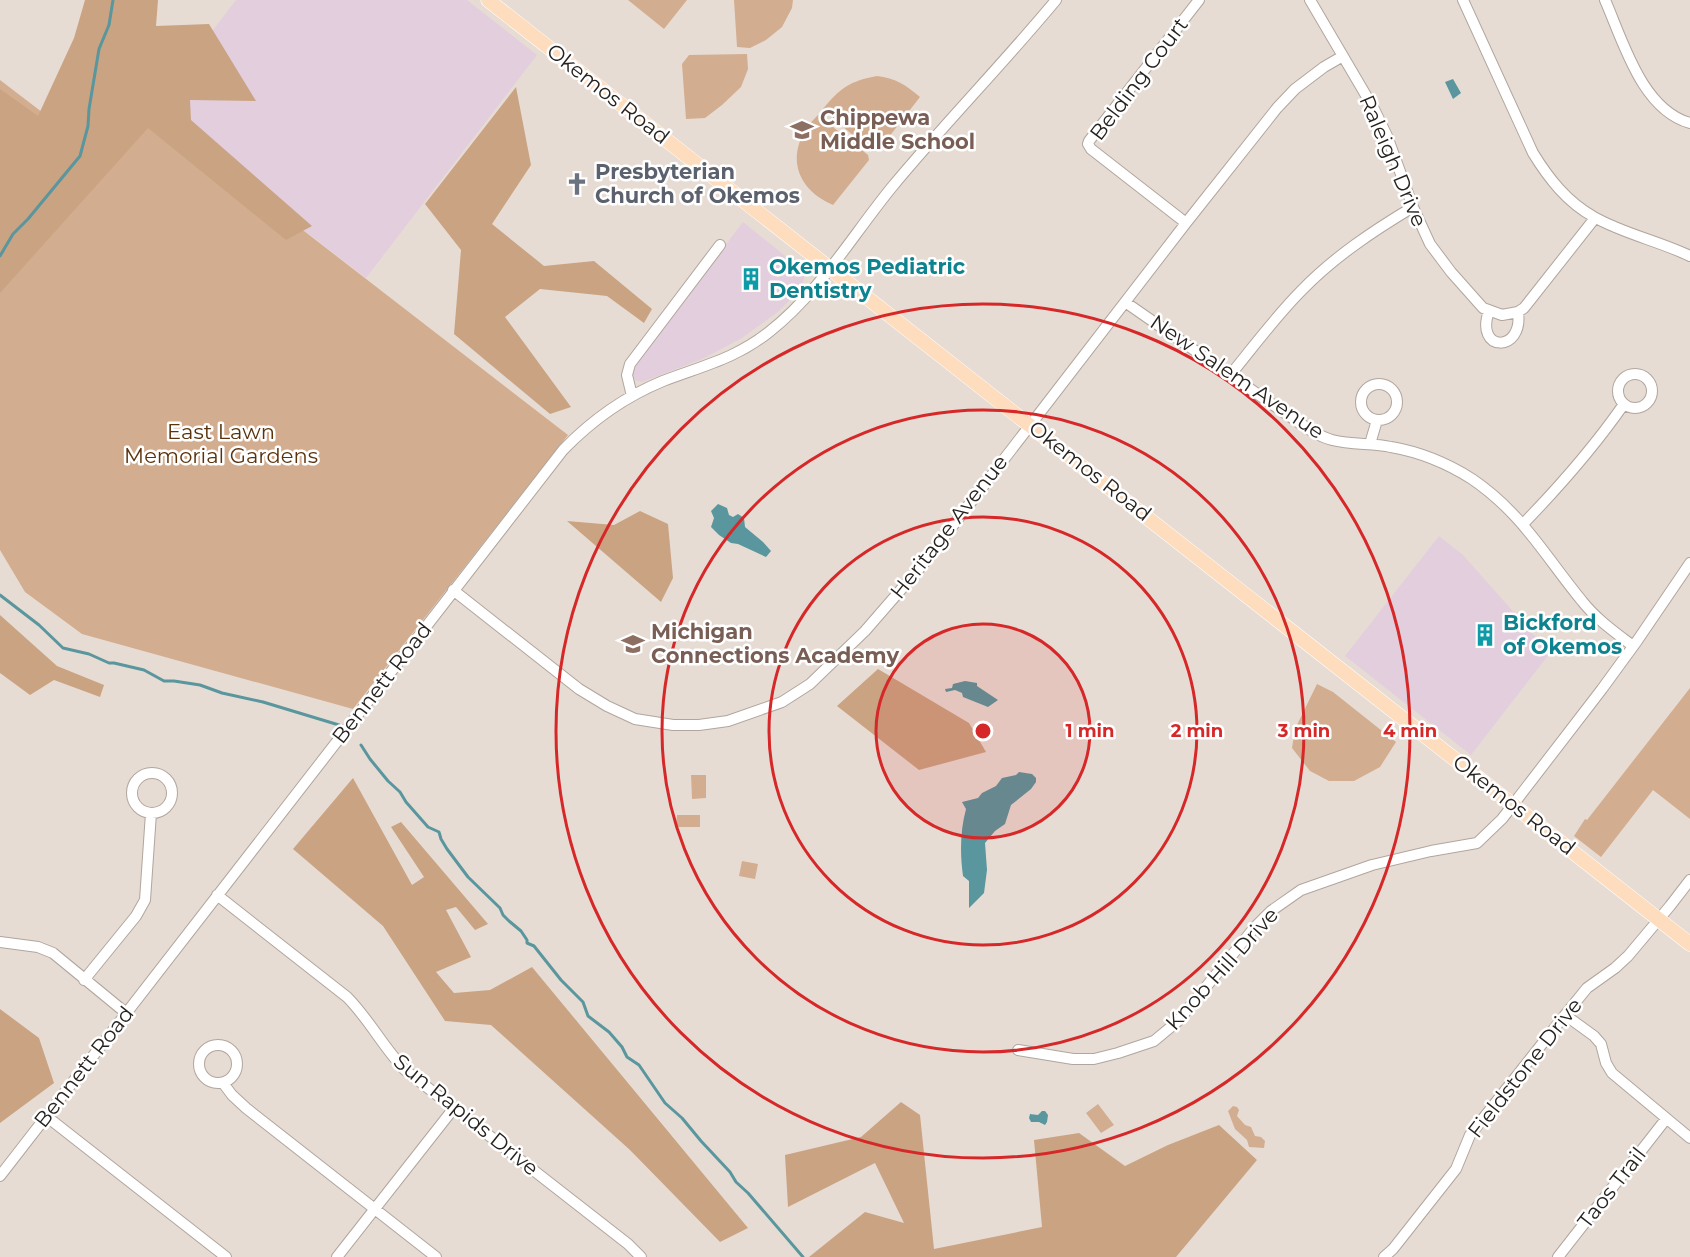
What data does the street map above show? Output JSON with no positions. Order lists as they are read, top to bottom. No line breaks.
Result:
{"streets":{"main road":["Okemos Road"],"street":["Belding Court","Raleigh Drive","New Salem Avenue","Heritage Avenue","Bennett Road","Knob Hill Drive","Fieldstone Drive","Sun Rapids Drive","Taos Trail"]},"crossings":[["Belding Court","Heritage Avenue"],["Okemos Road","Heritage Avenue"],["Okemos Road","Bennett Road"],["Okemos Road","Knob Hill Drive"],["Okemos Road","Fieldstone Drive"],["Raleigh Drive","Heritage Avenue"],["New Salem Avenue","Heritage Avenue"],["New Salem Avenue","Knob Hill Drive"],["Heritage Avenue","Bennett Road"],["Bennett Road","Sun Rapids Drive"]],"parks":["East Lawn Memorial Gardens"],"places":{"school or university":["Chippewa Middle School","Michigan Connections Academy"],"church":["Presbyterian Church of Okemos"],"building":["Okemos Pediatric Dentistry","Bickford of Okemos"]},"rings":["1 min","2 min","3 min","4 min"]}
